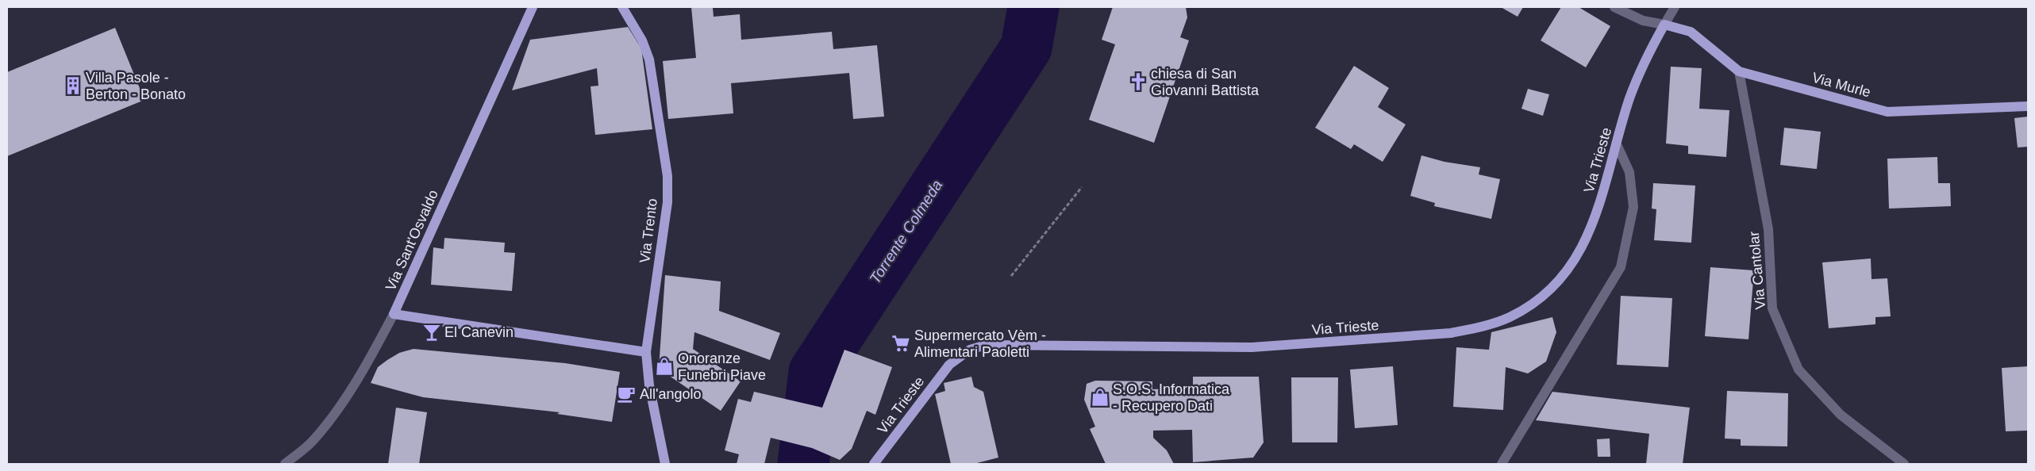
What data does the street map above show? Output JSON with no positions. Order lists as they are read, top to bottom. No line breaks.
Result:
{"streets":{"main road":["Via Murle","Via Trieste","Via Trento","Via Sant'Osvaldo"],"street":["Via Cantolar"]},"crossings":[["Via Murle","Via Trieste"],["Via Murle","Via Cantolar"]],"water":["Torrente Colmeda"],"places":{"church":["chiesa di San Giovanni Battista"],"building":["Villa Pasole - Berton - Bonato"],"bar":["El Canevin"],"supermarket":["Supermercato Vèm - Alimentari Paoletti"],"shop":["Onoranze Funebri Piave","S.O.S. Informatica - Recupero Dati"],"cafe":["All'angolo"]}}
